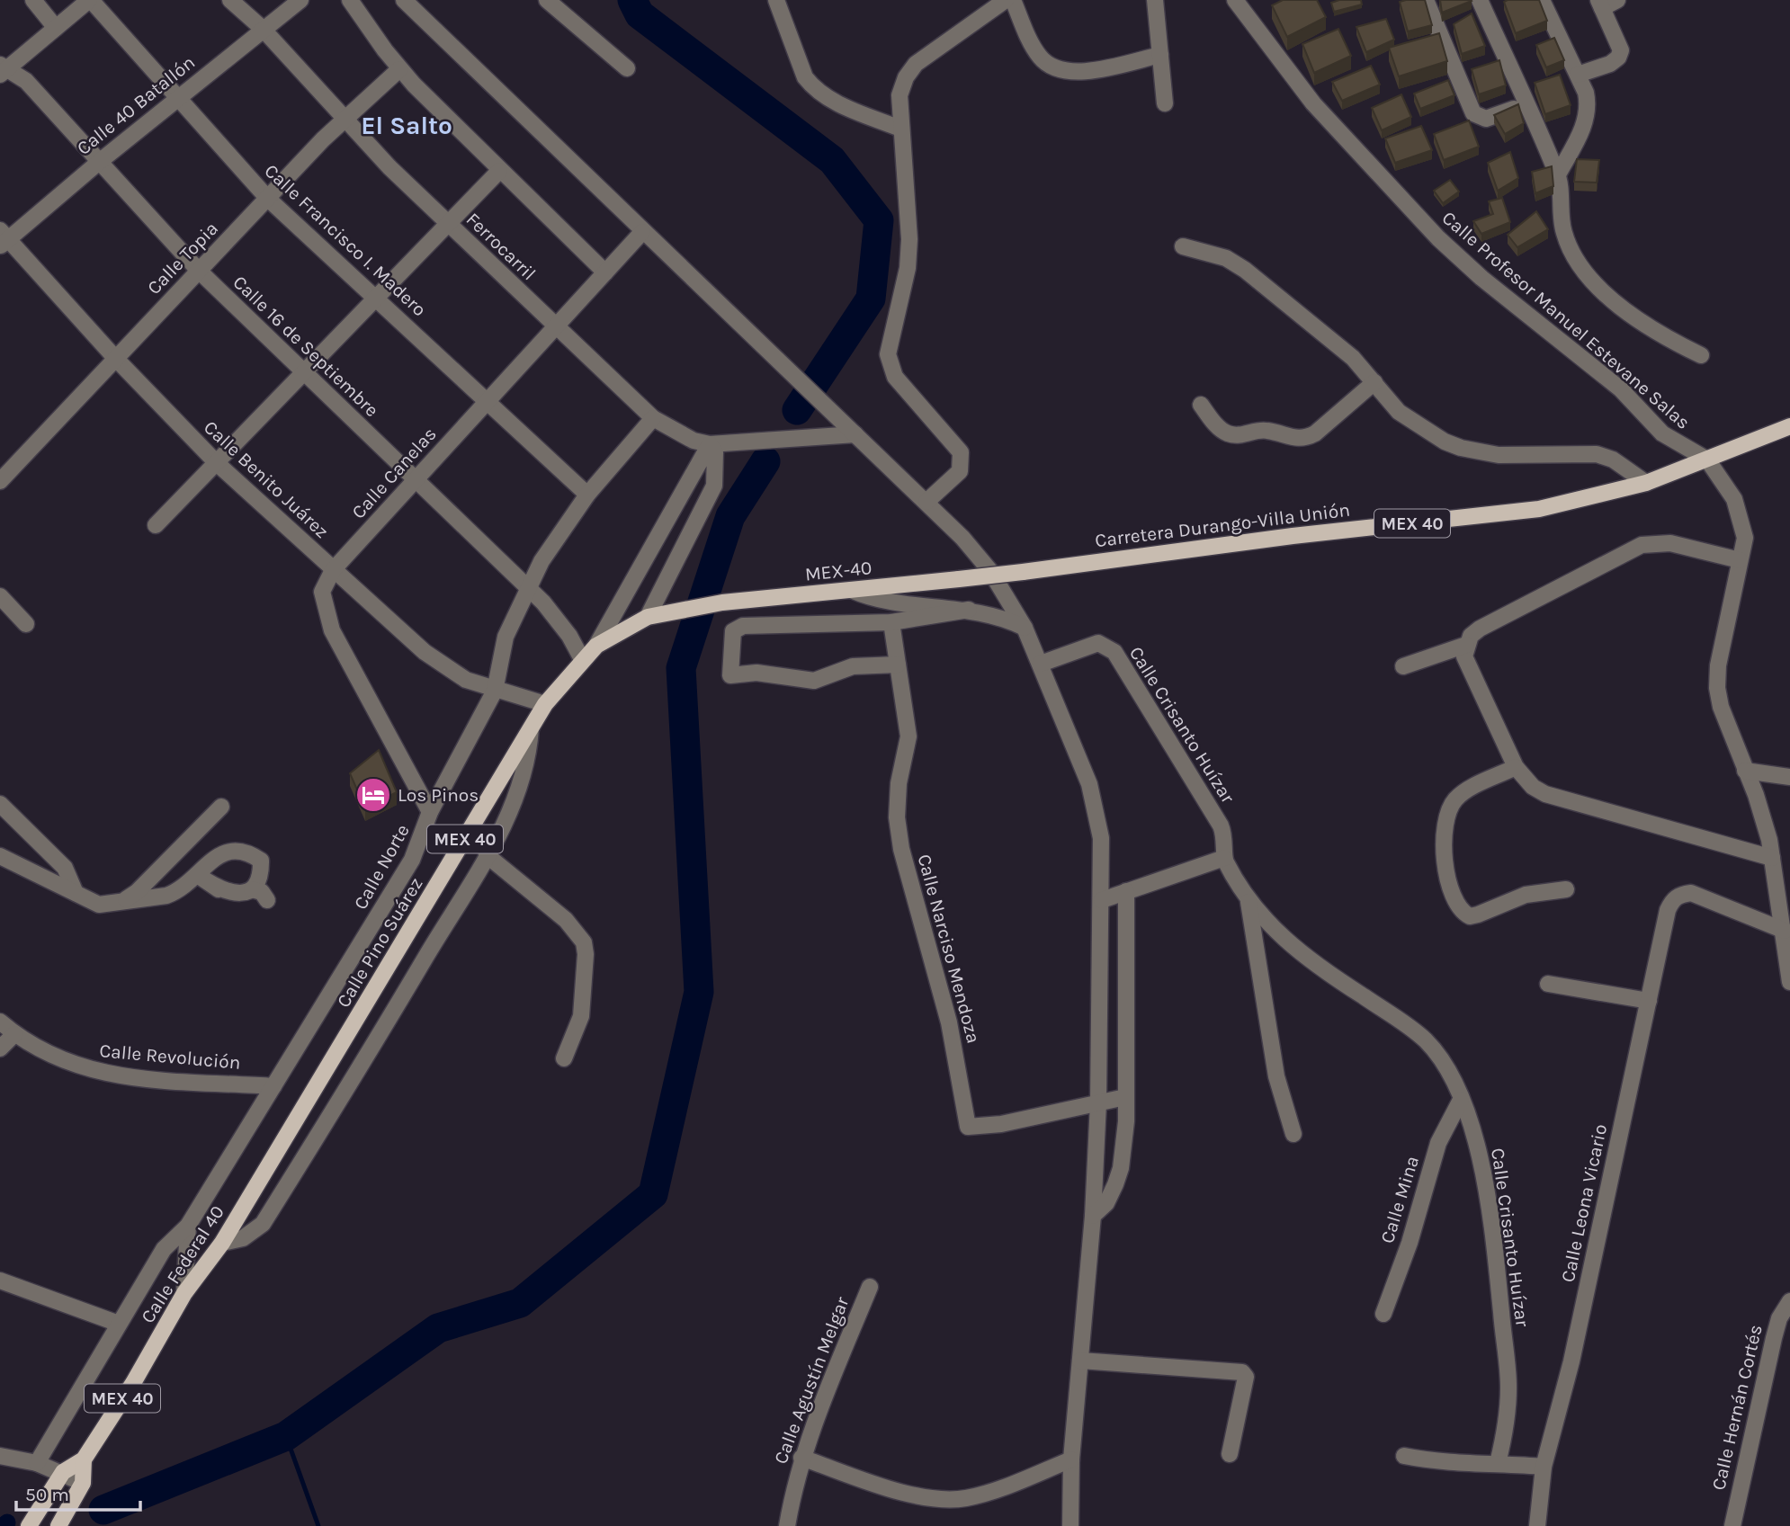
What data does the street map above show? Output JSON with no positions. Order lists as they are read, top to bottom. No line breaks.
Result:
{"streets":{"main road":["MEX 40","Carretera Durango-Villa Unión","MEX-40","Calle Pino Suárez","Calle Federal 40"],"street":["Calle 40 Batallón","Calle Francisco I. Madero","Ferrocarril","Calle Topia","Calle Profesor Manuel Estevane Salas","Calle 16 de Septiembre","Calle Canelas","Calle Benito Juárez","Calle Crisanto Huízar","Calle Norte","Calle Narciso Mendoza","Calle Revolución","Calle Mina","Calle Leona Vicario","Calle Agustín Melgar","Calle Hernán Cortés"]},"crossings":[["Calle 40 Batallón","Calle Francisco I. Madero"],["Calle 40 Batallón","Ferrocarril"],["Calle 40 Batallón","Calle 16 de Septiembre"],["Calle 40 Batallón","Calle Benito Juárez"],["Calle Francisco I. Madero","Calle Topia"],["Calle Francisco I. Madero","Calle Canelas"],["Ferrocarril","Calle Topia"],["Ferrocarril","Calle Canelas"],["Calle Topia","Calle 16 de Septiembre"],["Calle Topia","Calle Benito Juárez"],["Calle Profesor Manuel Estevane Salas","Carretera Durango-Villa Unión"],["Calle 16 de Septiembre","Calle Canelas"],["Calle 16 de Septiembre","Calle Norte"],["Calle 16 de Septiembre","Calle Pino Suárez"],["Calle Canelas","Calle Benito Juárez"],["Calle Canelas","Calle Norte"],["Calle Benito Juárez","Calle Norte"],["Calle Benito Juárez","Calle Pino Suárez"],["Carretera Durango-Villa Unión","MEX-40"],["MEX-40","Calle Pino Suárez"],["Calle Crisanto Huízar","Calle Mina"],["Calle Norte","Calle Revolución"],["Calle Pino Suárez","Calle Federal 40"]],"districts":["El Salto"],"places":{"hotel":["Los Pinos"]},"scale_bar":"50 m"}
